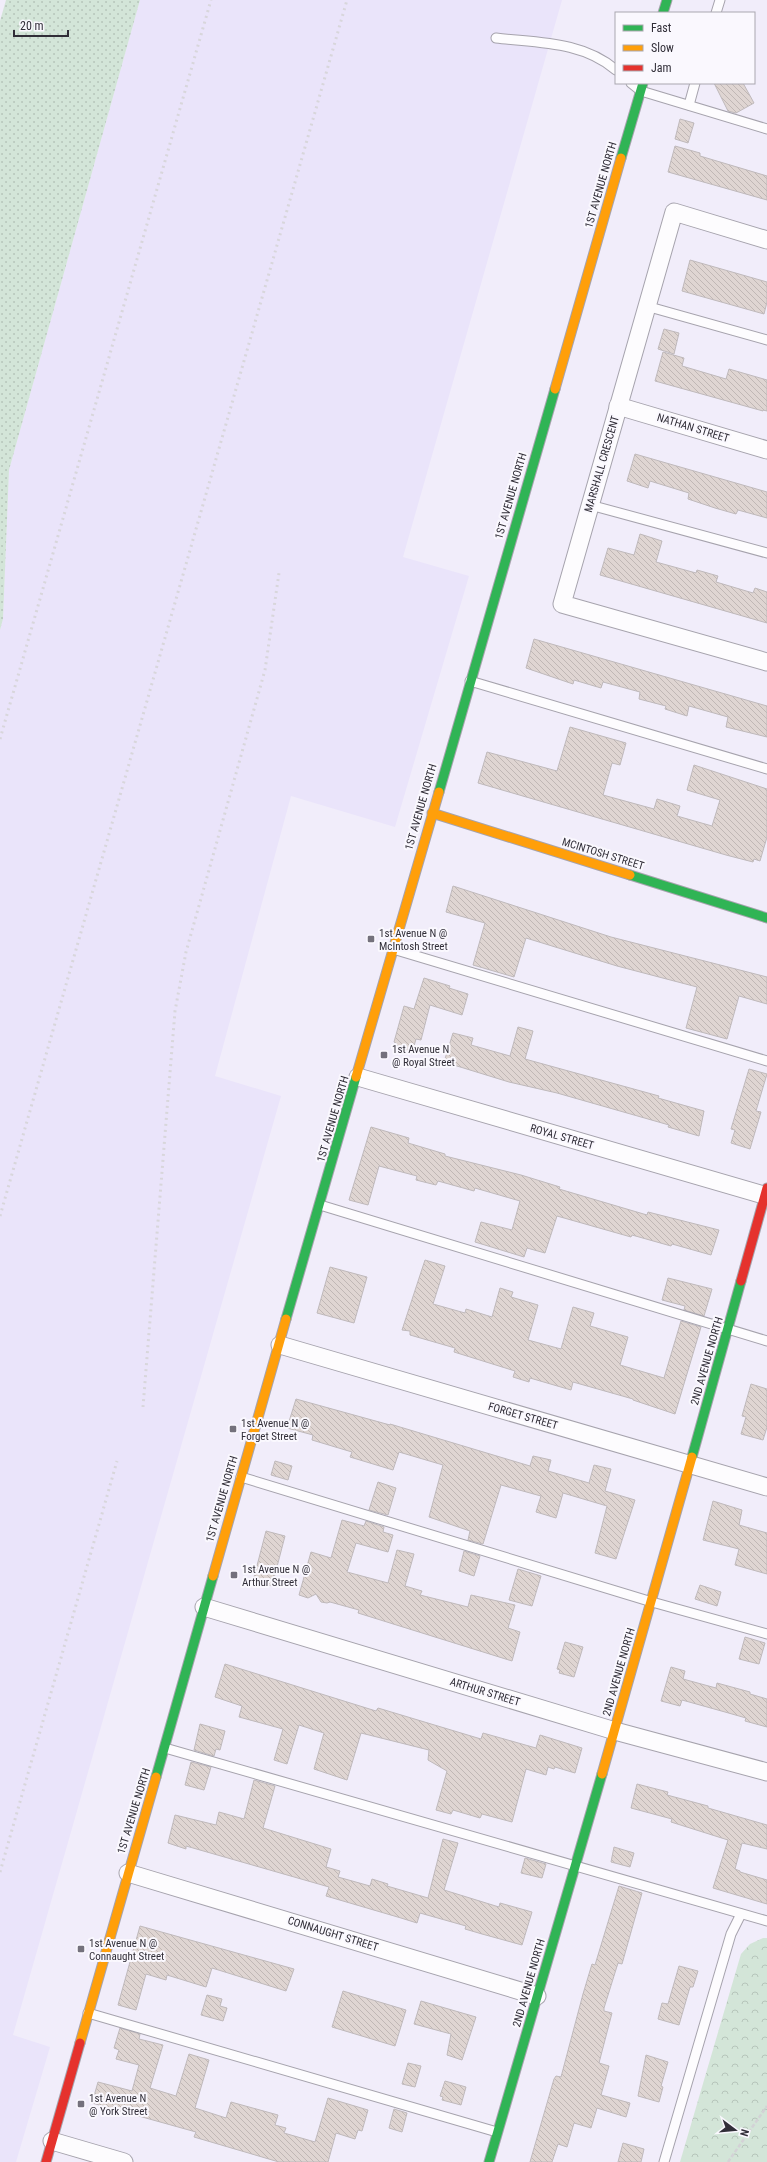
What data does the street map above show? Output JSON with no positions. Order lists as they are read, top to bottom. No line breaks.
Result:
{"streets":{"main road":["1ST AVENUE NORTH","MCINTOSH STREET","2ND AVENUE NORTH"],"street":["NATHAN STREET","MARSHALL CRESCENT","ROYAL STREET","FORGET STREET","ARTHUR STREET","CONNAUGHT STREET"]},"crossings":[["1ST AVENUE NORTH","MCINTOSH STREET"],["1ST AVENUE NORTH","ROYAL STREET"],["1ST AVENUE NORTH","FORGET STREET"],["1ST AVENUE NORTH","ARTHUR STREET"],["1ST AVENUE NORTH","CONNAUGHT STREET"],["NATHAN STREET","MARSHALL CRESCENT"],["ROYAL STREET","2ND AVENUE NORTH"],["2ND AVENUE NORTH","FORGET STREET"],["2ND AVENUE NORTH","ARTHUR STREET"],["2ND AVENUE NORTH","CONNAUGHT STREET"]],"places":{"transit":["1st Avenue N @ McIntosh Street","1st Avenue N @ Royal Street","1st Avenue N @ Forget Street","1st Avenue N @ Arthur Street","1st Avenue N @ Connaught Street","1st Avenue N @ York Street"]},"legend":["Fast","Slow","Jam"],"scale_bar":"20 m","north":"right"}
